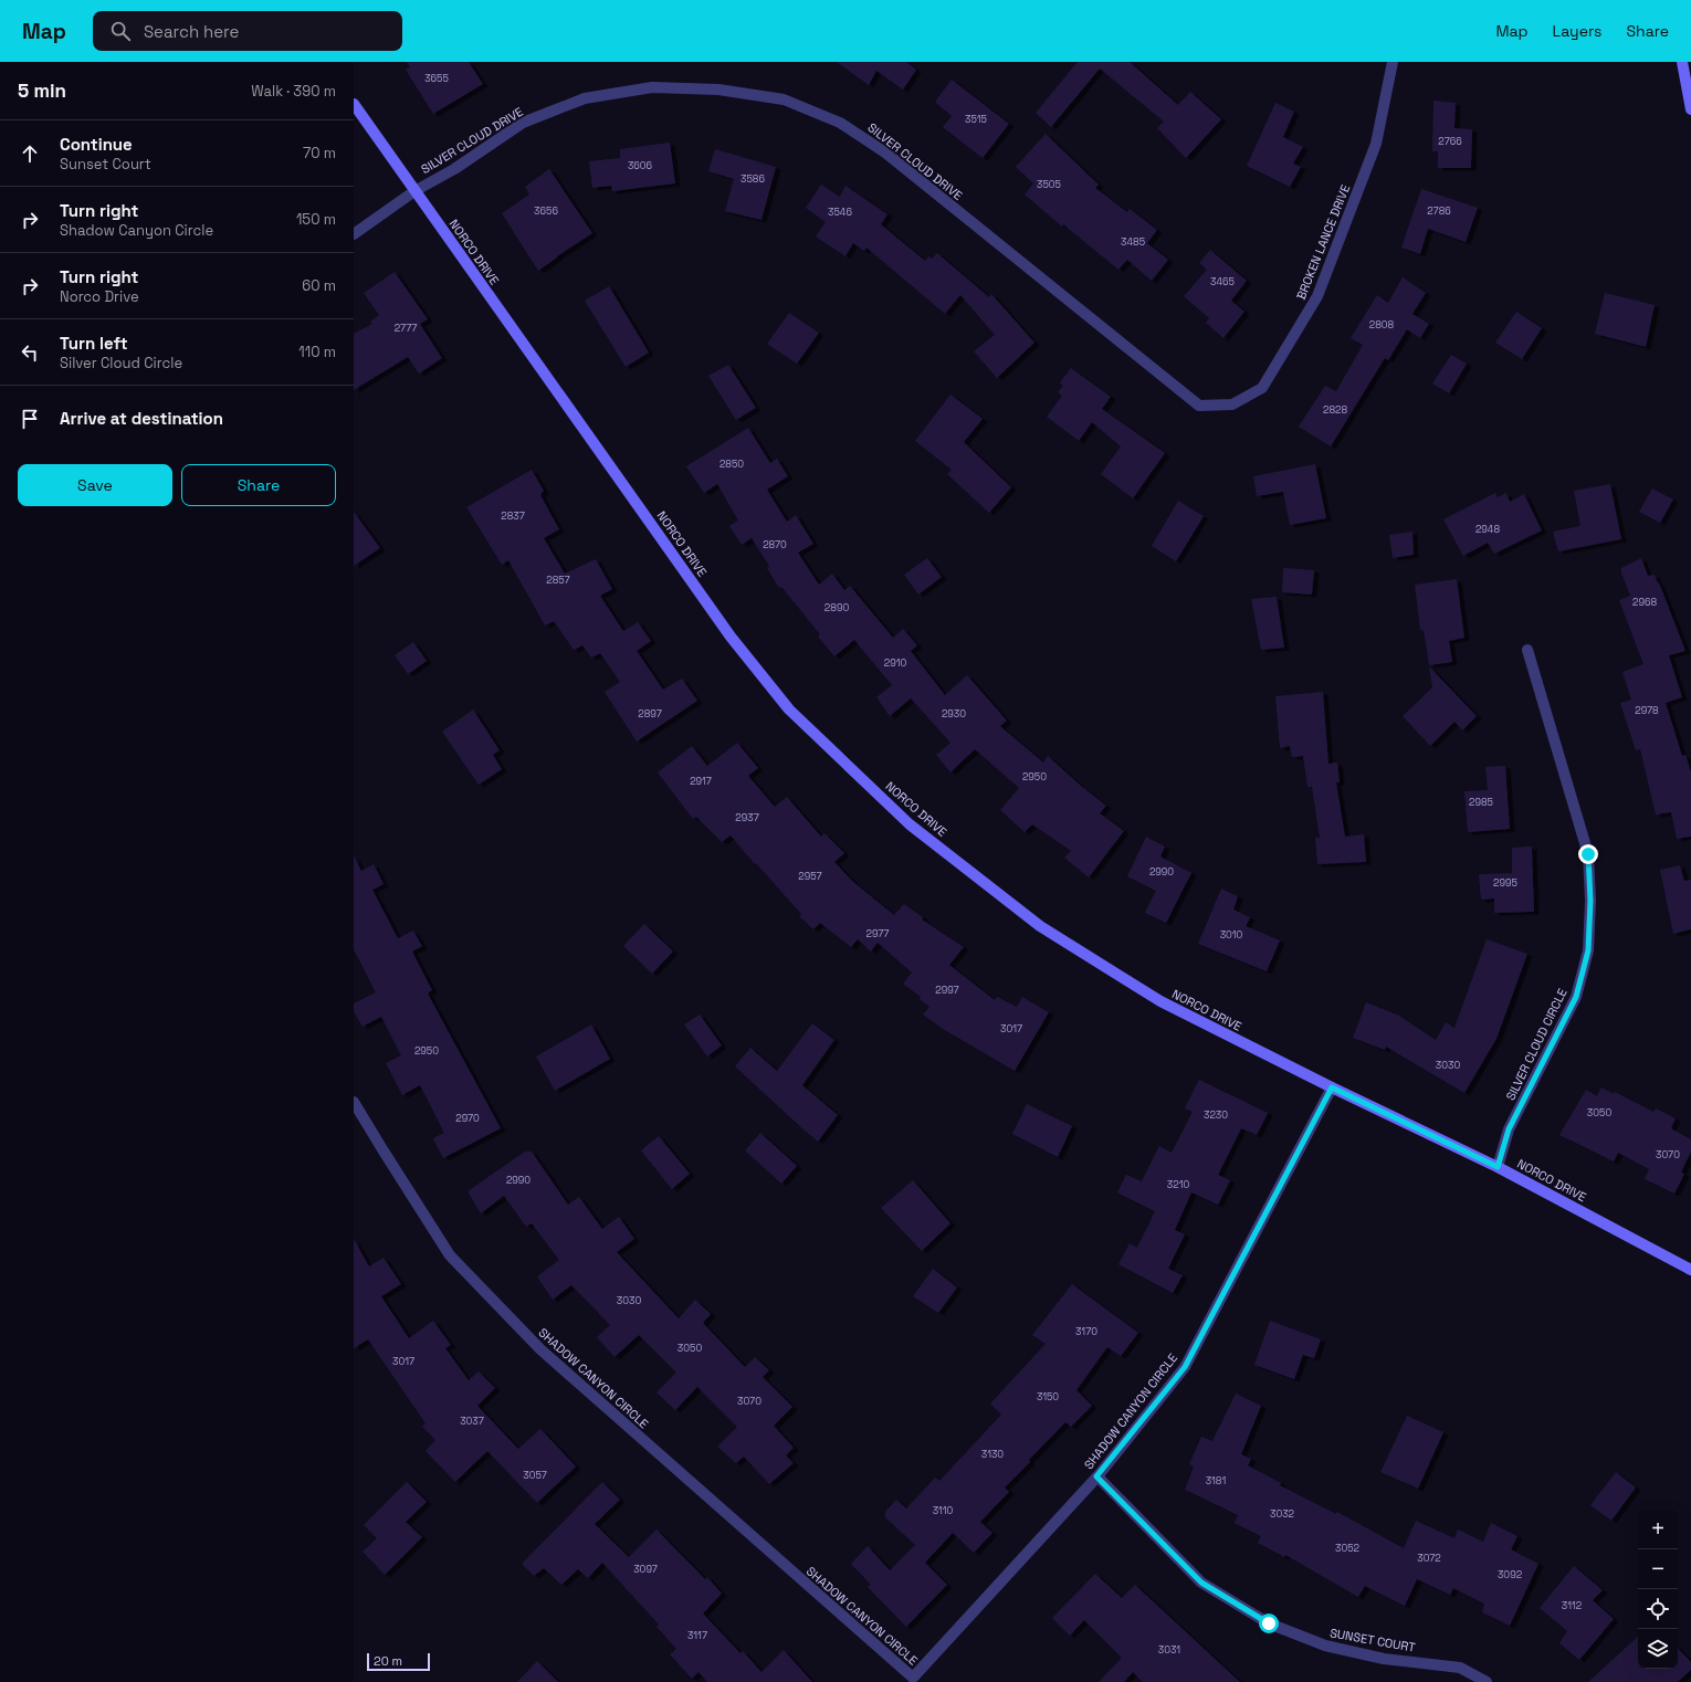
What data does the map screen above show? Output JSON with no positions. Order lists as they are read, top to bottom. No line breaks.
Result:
{"streets":{"main road":["NORCO DRIVE"],"street":["SILVER CLOUD DRIVE","BROKEN LANCE DRIVE","SILVER CLOUD CIRCLE","SHADOW CANYON CIRCLE","SUNSET COURT"]},"crossings":[["SILVER CLOUD DRIVE","BROKEN LANCE DRIVE"],["SILVER CLOUD DRIVE","NORCO DRIVE"],["NORCO DRIVE","SILVER CLOUD CIRCLE"],["NORCO DRIVE","SHADOW CANYON CIRCLE"],["SHADOW CANYON CIRCLE","SUNSET COURT"]],"house_numbers":["3655","3515","2766","3606","3586","3505","3656","2786","3546","3485","3465","2808","2777","2828","2850","2837","2948","2870","2857","2968","2890","2910","2978","2897","2930","2950","2917","2985","2937","2990","2957","2995","2977","3010","2997","3017","2950","3030","3050","3230","2970","3070","2990","3210","3030","3170","3050","3017","3150","3070","3037","3130","3057","3181","3110","3032","3052","3072","3097","3092","3112","3117","3031"],"scale_bar":"20 m","page":{"header":"Map","search":"Search here","nav":["Map","Layers","Share"],"heading":["5 min","Walk · 390 m"],"list":[["Continue","Sunset Court","70 m"],["Turn right","Shadow Canyon Circle","150 m"],["Turn right","Norco Drive","60 m"],["Turn left","Silver Cloud Circle","110 m"],"Arrive at destination"],"buttons":["Save","Share"],"map_buttons":["+","−"],"scale":"20 m"}}
